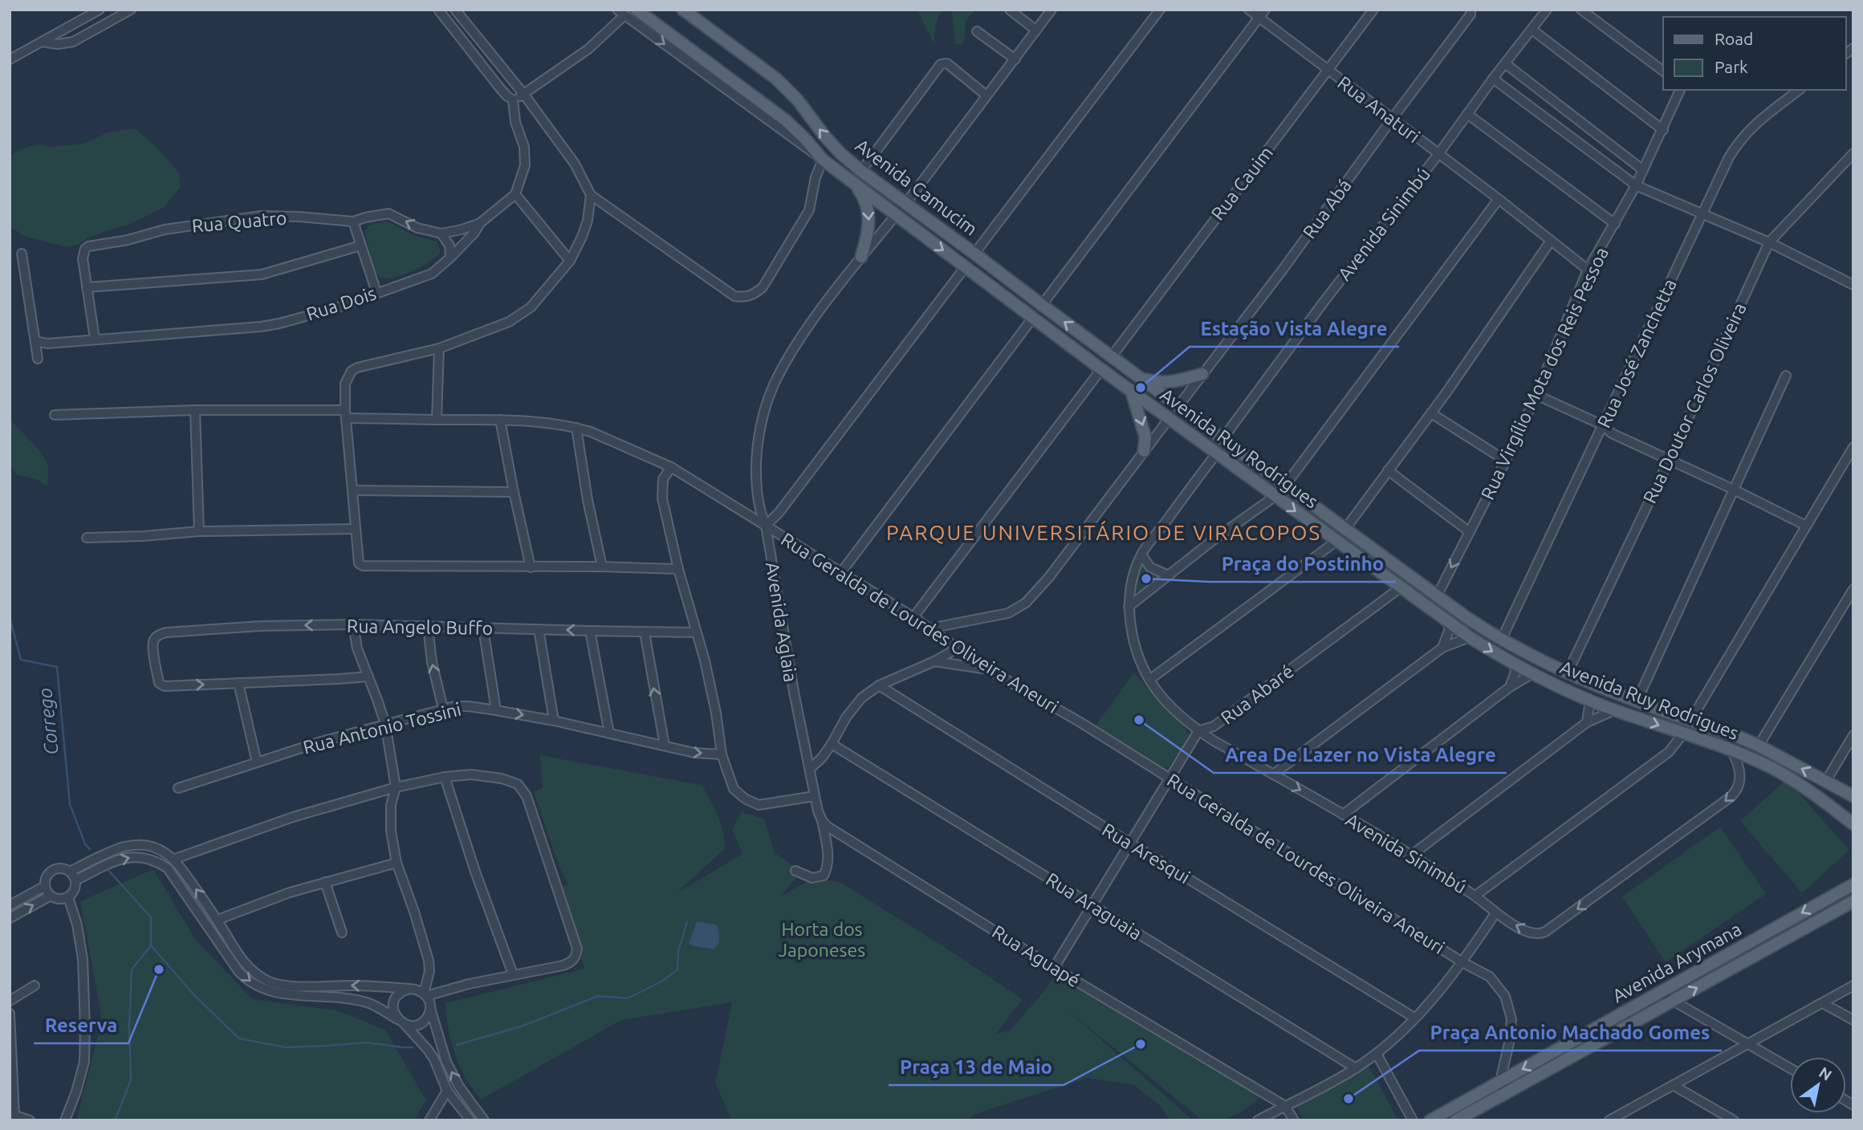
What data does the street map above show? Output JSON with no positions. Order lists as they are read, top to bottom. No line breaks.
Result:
{"streets":{"main road":["Avenida Camucim","Avenida Ruy Rodrigues","Avenida Arymana"],"street":["Rua Anaturi","Rua Cauim","Rua Abá","Rua Quatro","Avenida Sinimbú","Rua Dois","Rua José Zanchetta","Rua Virgílio Mota dos Reis Pessoa","Rua Doutor Carlos Oliveira","Avenida Aglaia","Rua Geralda de Lourdes Oliveira Aneuri","Rua Angelo Buffo","Rua Abaré","Rua Antonio Tossini","Rua Aresqui","Rua Araguaia","Rua Aguapé"]},"crossings":[["Rua Anaturi","Rua Cauim"],["Rua Anaturi","Rua Abá"],["Rua Anaturi","Avenida Sinimbú"],["Rua Anaturi","Rua Virgílio Mota dos Reis Pessoa"],["Rua Cauim","Avenida Camucim"],["Avenida Camucim","Avenida Ruy Rodrigues"],["Avenida Camucim","Avenida Aglaia"],["Rua Abá","Avenida Ruy Rodrigues"],["Rua Quatro","Rua Dois"],["Avenida Sinimbú","Avenida Ruy Rodrigues"],["Avenida Sinimbú","Rua Abaré"],["Rua José Zanchetta","Avenida Ruy Rodrigues"],["Rua Virgílio Mota dos Reis Pessoa","Avenida Ruy Rodrigues"],["Rua Doutor Carlos Oliveira","Avenida Ruy Rodrigues"],["Avenida Ruy Rodrigues","Rua Abaré"],["Avenida Aglaia","Rua Geralda de Lourdes Oliveira Aneuri"],["Rua Geralda de Lourdes Oliveira Aneuri","Rua Abaré"],["Rua Geralda de Lourdes Oliveira Aneuri","Avenida Arymana"],["Rua Abaré","Rua Aresqui"],["Rua Abaré","Rua Araguaia"],["Rua Abaré","Rua Aguapé"]],"districts":["PARQUE UNIVERSITÁRIO DE VIRACOPOS"],"water":["Corrego"],"parks":["Horta dos Japoneses"],"places":["Estação Vista Alegre","Praça do Postinho","Area De Lazer no Vista Alegre","Reserva","Praça 13 de Maio","Praça Antonio Machado Gomes"],"legend":["Road","Park"],"north":"top right"}
